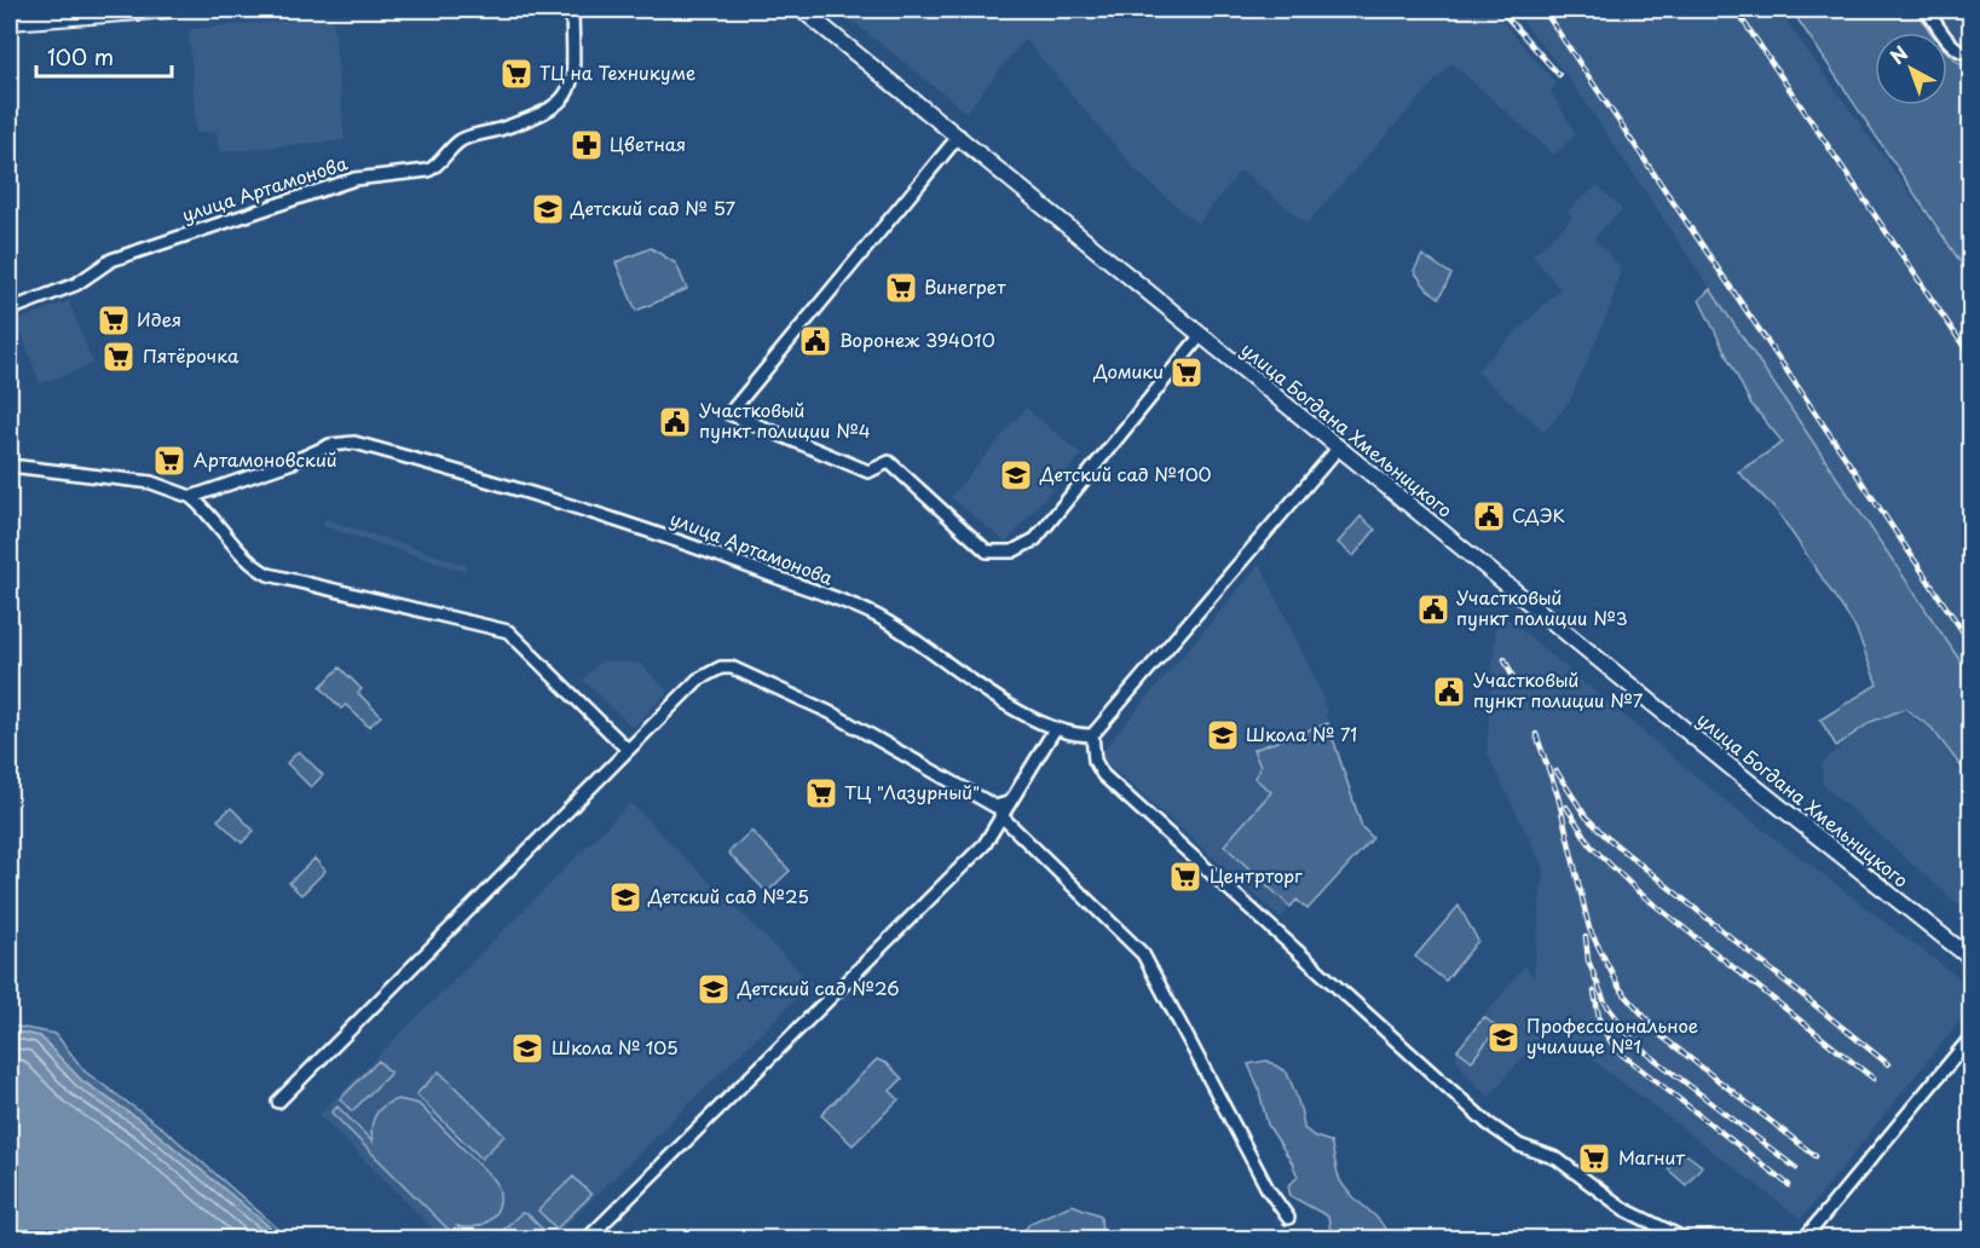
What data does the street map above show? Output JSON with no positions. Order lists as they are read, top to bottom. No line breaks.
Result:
{"streets":{"main road":["улица Богдана Хмельницкого"],"street":["улица Артамонова"]},"places":{"supermarket":["ТЦ на Техникуме","Винегрет","Идея","Пятёрочка","Домики","Артамоновский","ТЦ \"Лазурный\"","Центрторг","Магнит"],"pharmacy":["Цветная"],"school or university":["Детский сад № 57","Детский сад №100","Школа № 71","Детский сад №25","Детский сад №26","Профессиональное училище №1","Школа № 105"],"public building":["Воронеж 394010","Участковый пункт полиции №4","СДЭК","Участковый пункт полиции №3","Участковый пункт полиции №7"]},"scale_bar":"100 m","north":"top left"}
